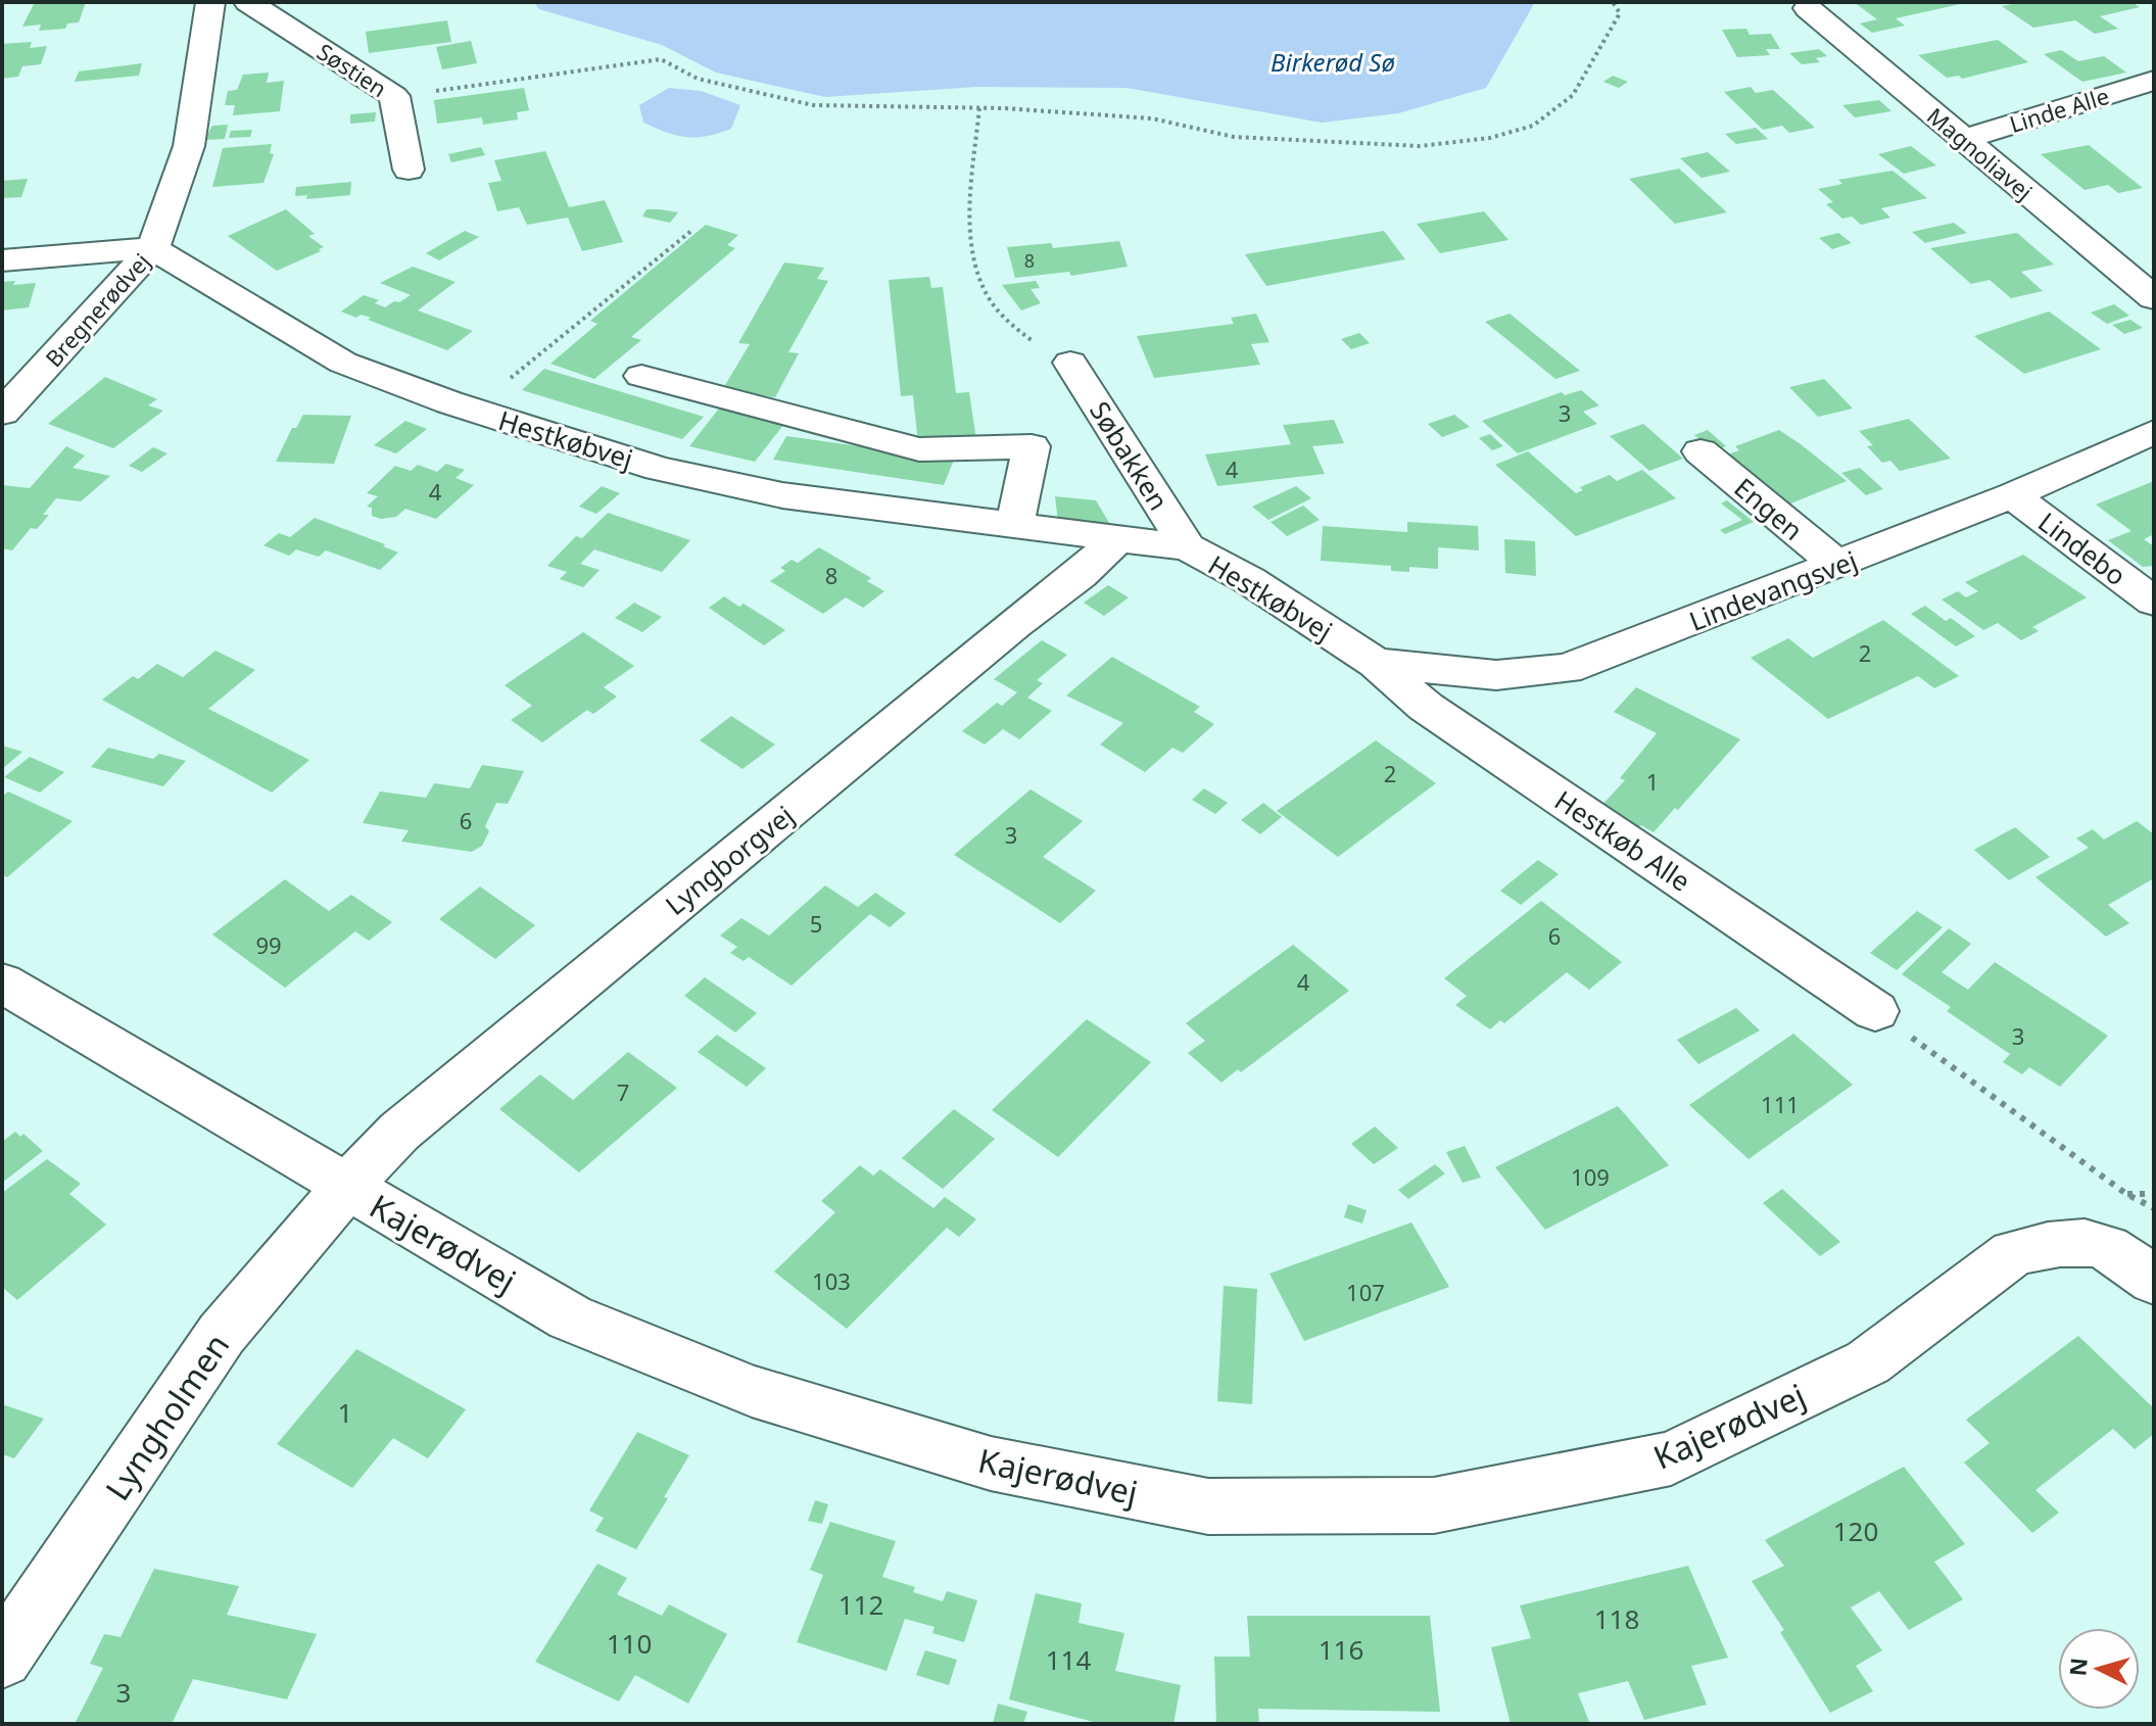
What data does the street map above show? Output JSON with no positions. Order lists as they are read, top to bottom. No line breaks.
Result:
{"streets":{"street":["Søstien","Linde Alle","Magnoliavej","Bregnerødvej","Hestkøbvej","Søbakken","Engen","Lindebo","Lindevangsvej","Hestkøb Alle","Lyngborgvej","Kajerødvej","Lyngholmen"]},"crossings":[["Linde Alle","Magnoliavej"],["Bregnerødvej","Hestkøbvej"],["Hestkøbvej","Søbakken"],["Hestkøbvej","Lindevangsvej"],["Hestkøbvej","Hestkøb Alle"],["Hestkøbvej","Lyngborgvej"],["Engen","Lindevangsvej"],["Lindebo","Lindevangsvej"],["Lindevangsvej","Hestkøb Alle"],["Lyngborgvej","Kajerødvej"],["Lyngborgvej","Lyngholmen"],["Kajerødvej","Lyngholmen"]],"water":["Birkerød Sø"],"house_numbers":["8","3","4","4","8","2","2","1","6","3","5","6","99","4","3","7","111","109","103","107","1","120","112","118","110","116","114","3"],"north":"left"}
